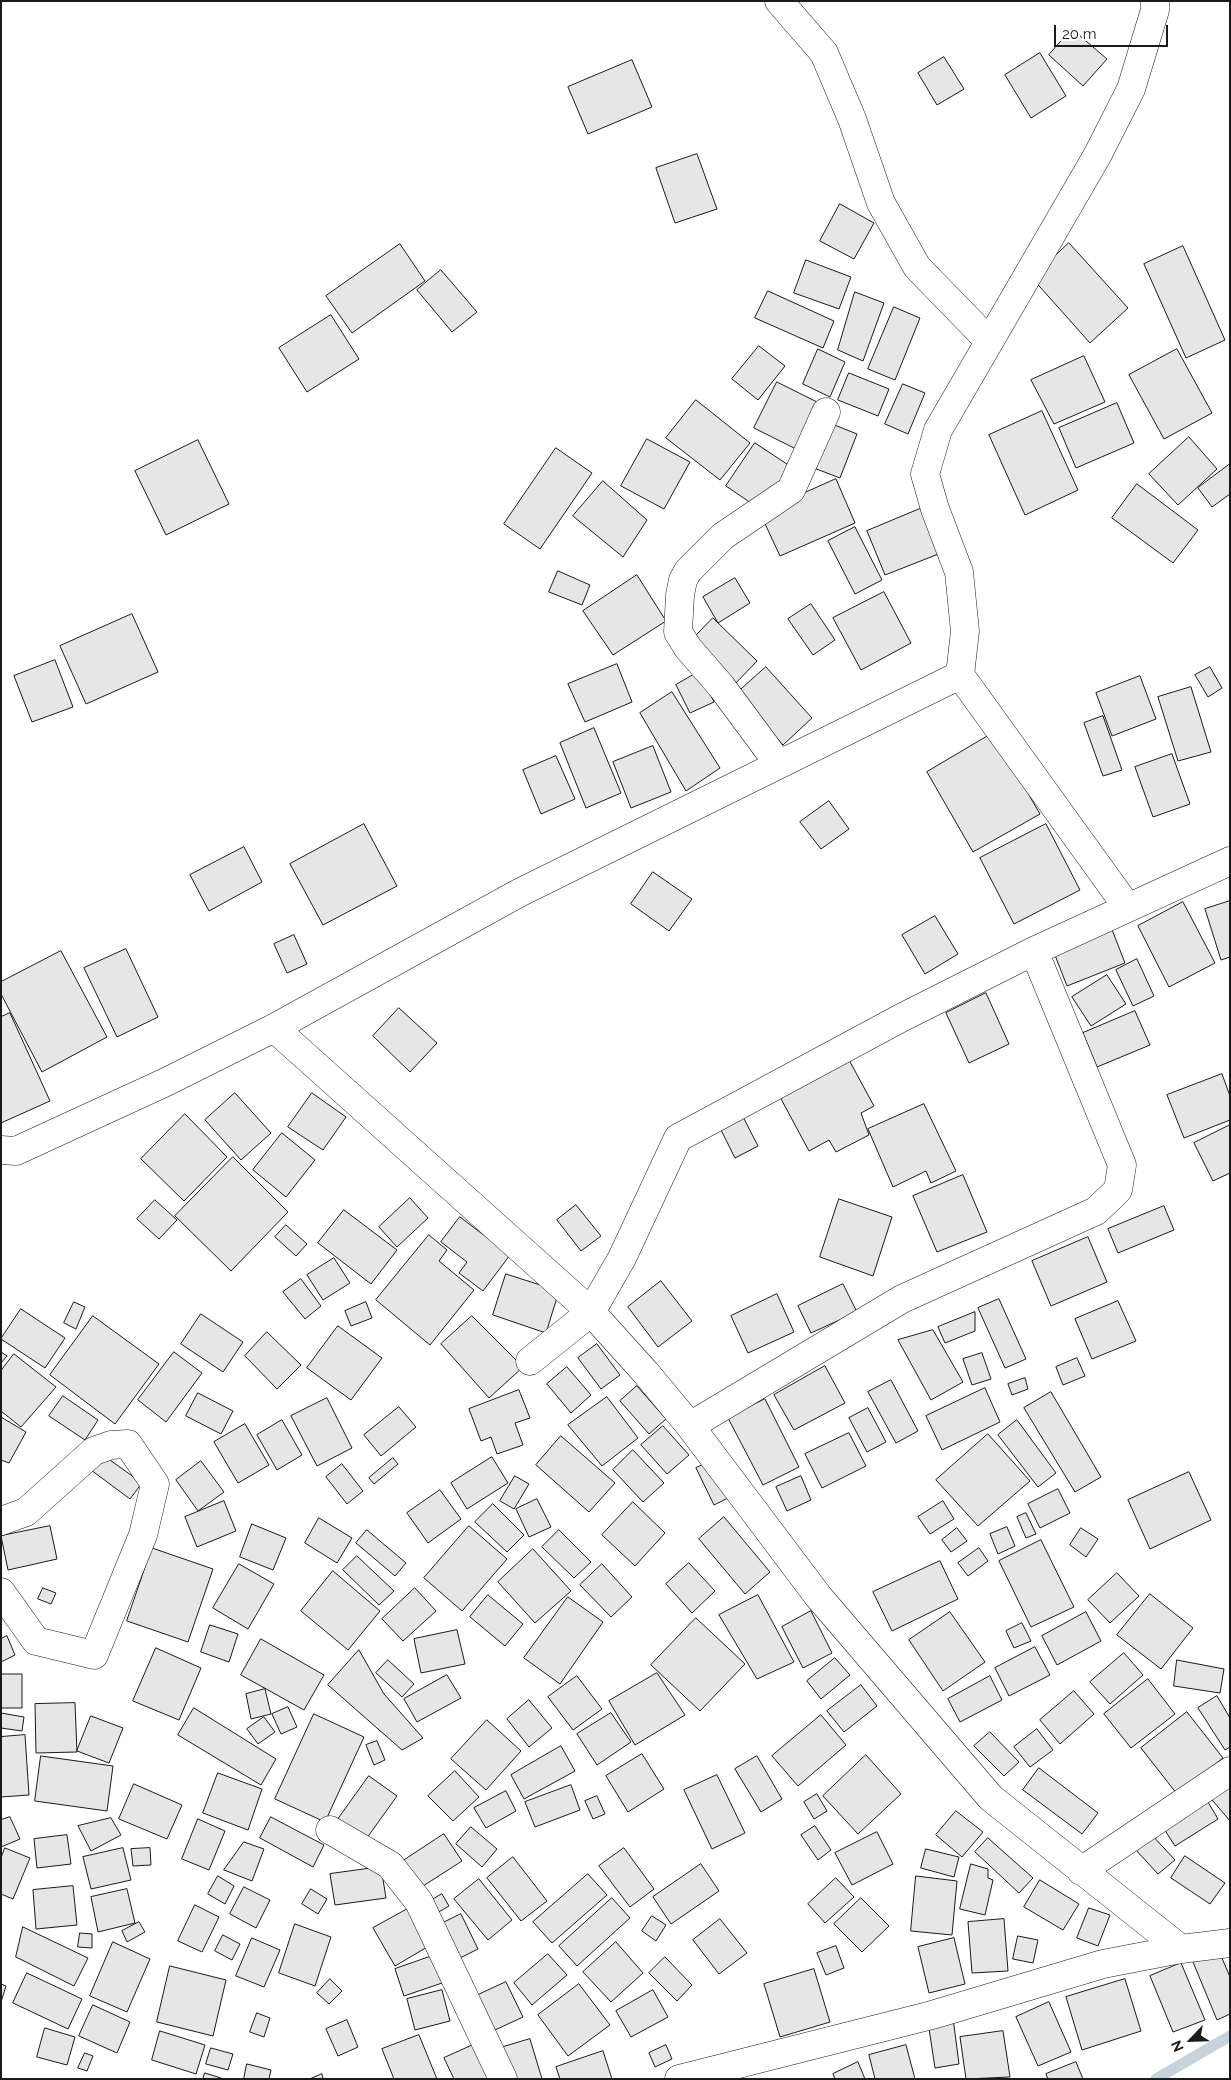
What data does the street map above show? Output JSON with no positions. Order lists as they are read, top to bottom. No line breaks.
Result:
{"scale_bar":"20 m","north":"bottom left"}
